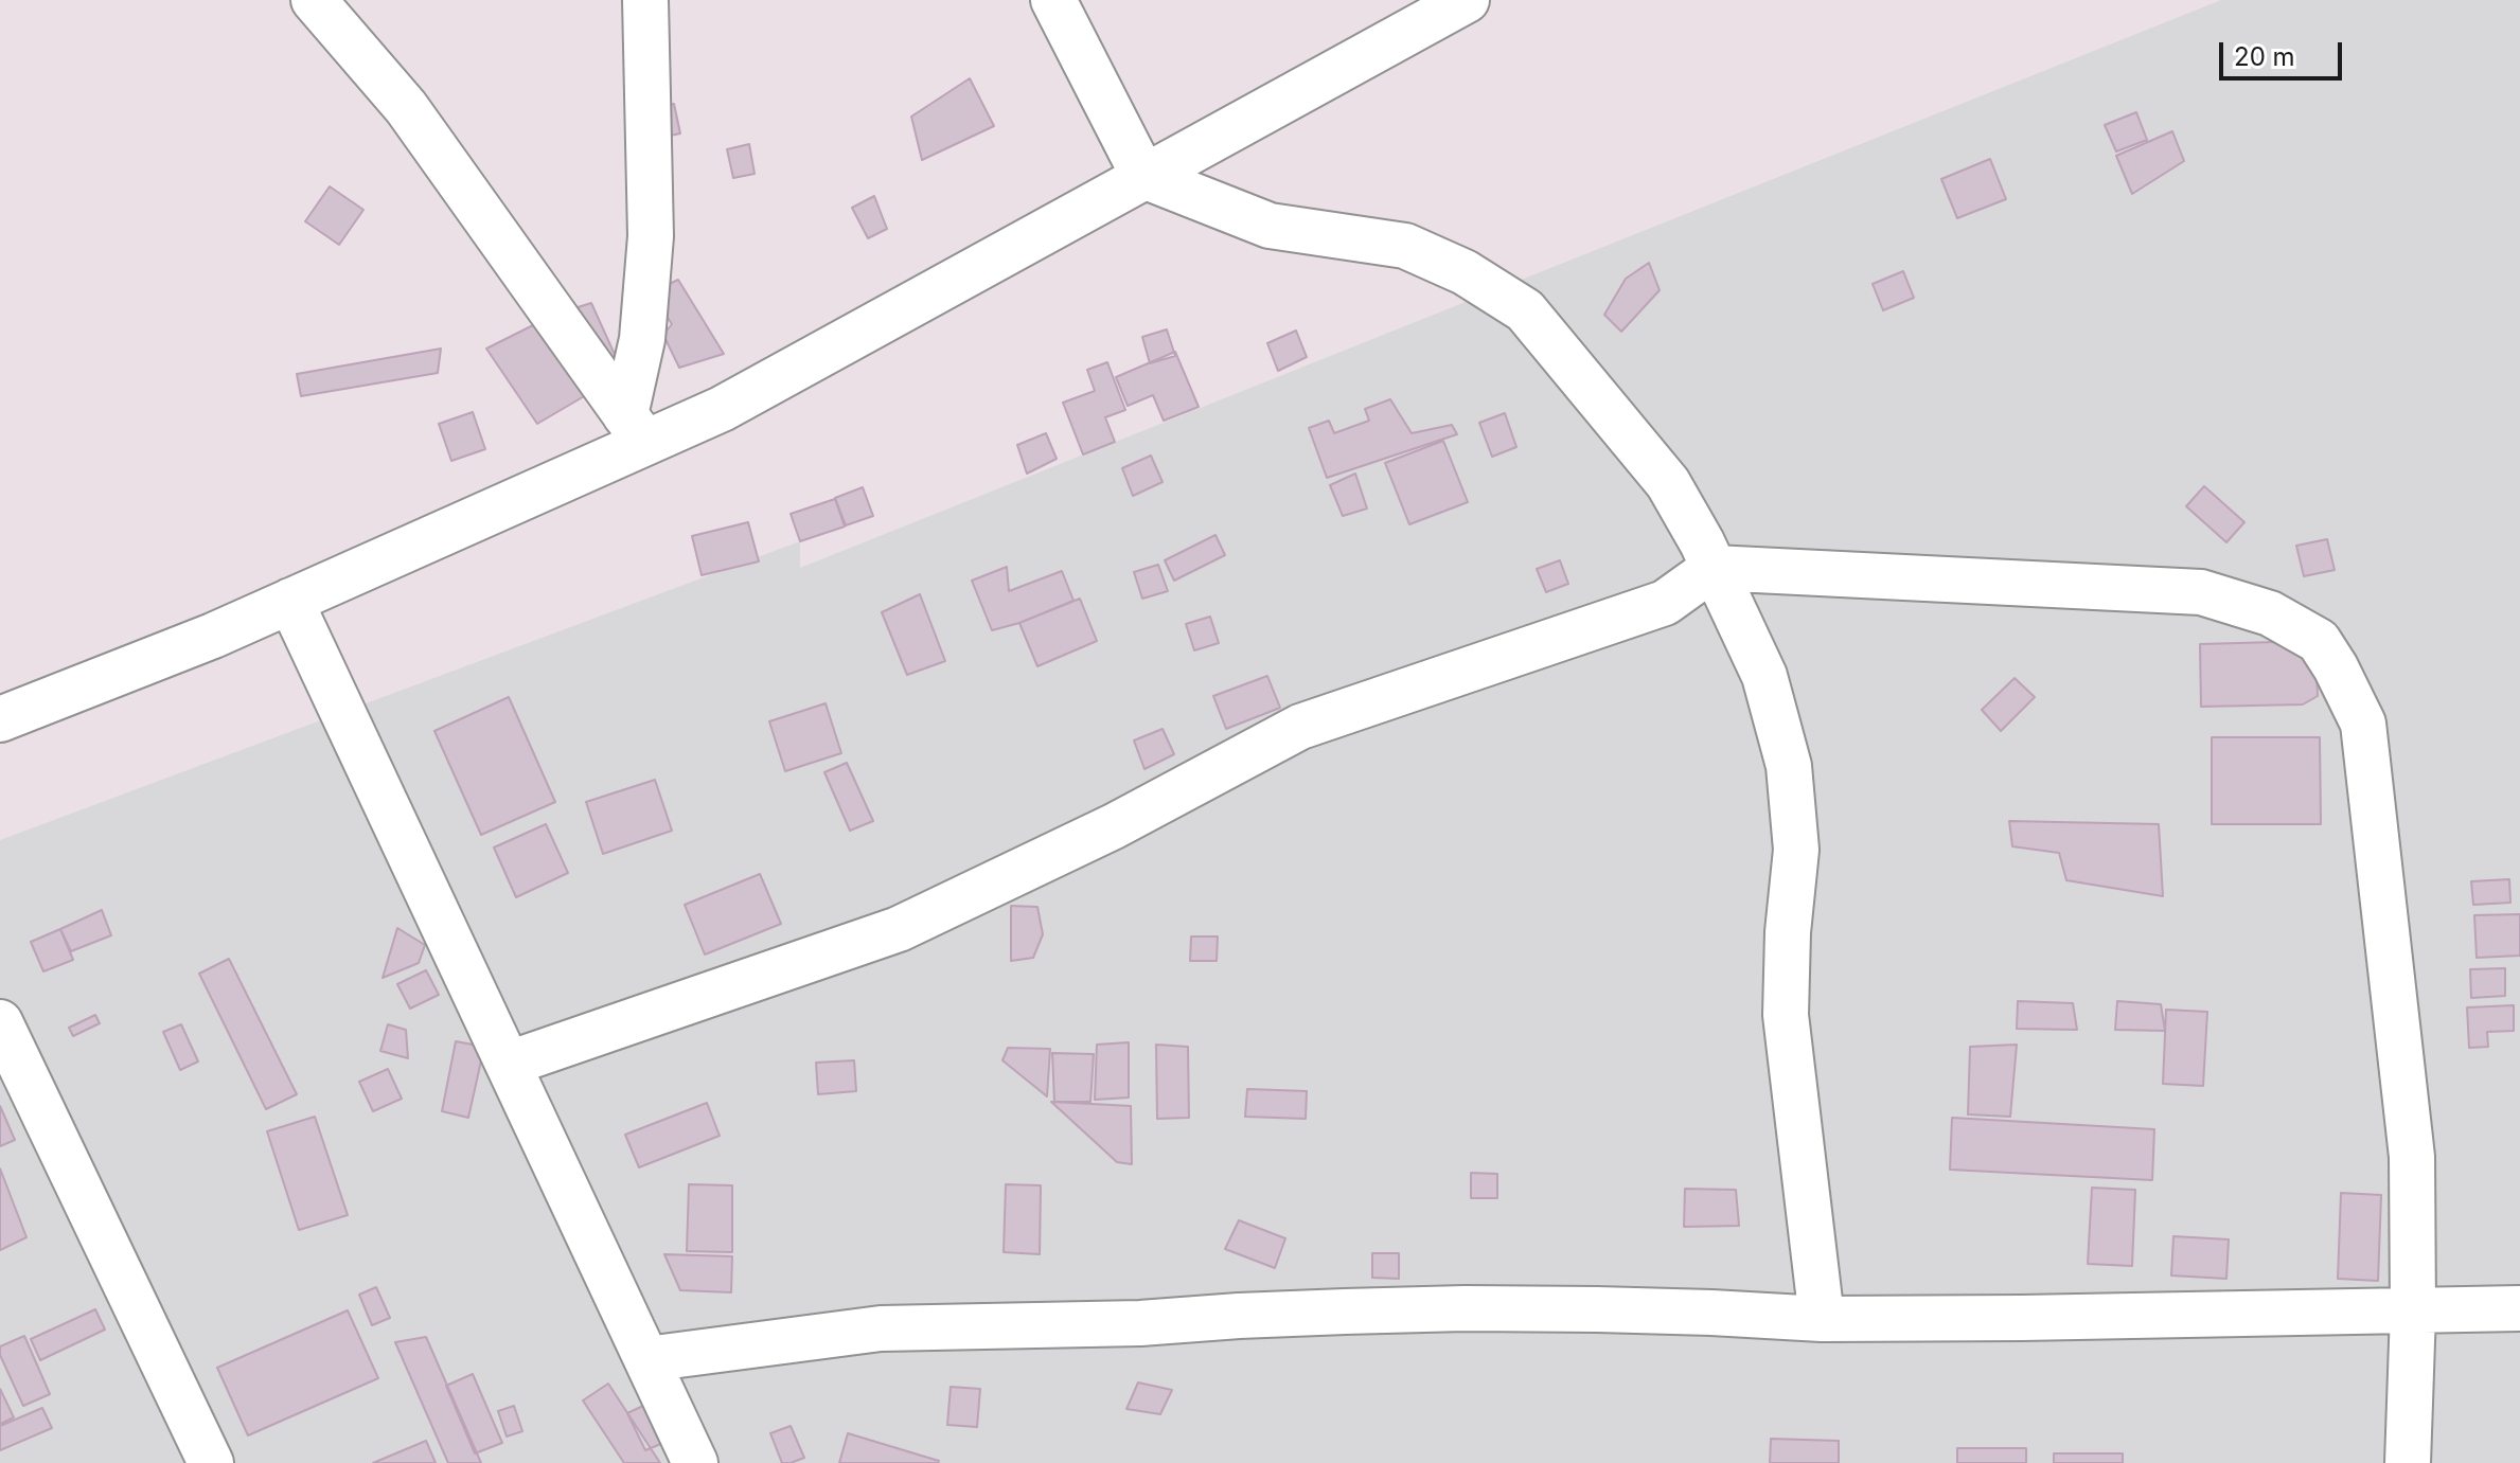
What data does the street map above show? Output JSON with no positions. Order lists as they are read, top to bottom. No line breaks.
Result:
{"scale_bar":"20 m"}
